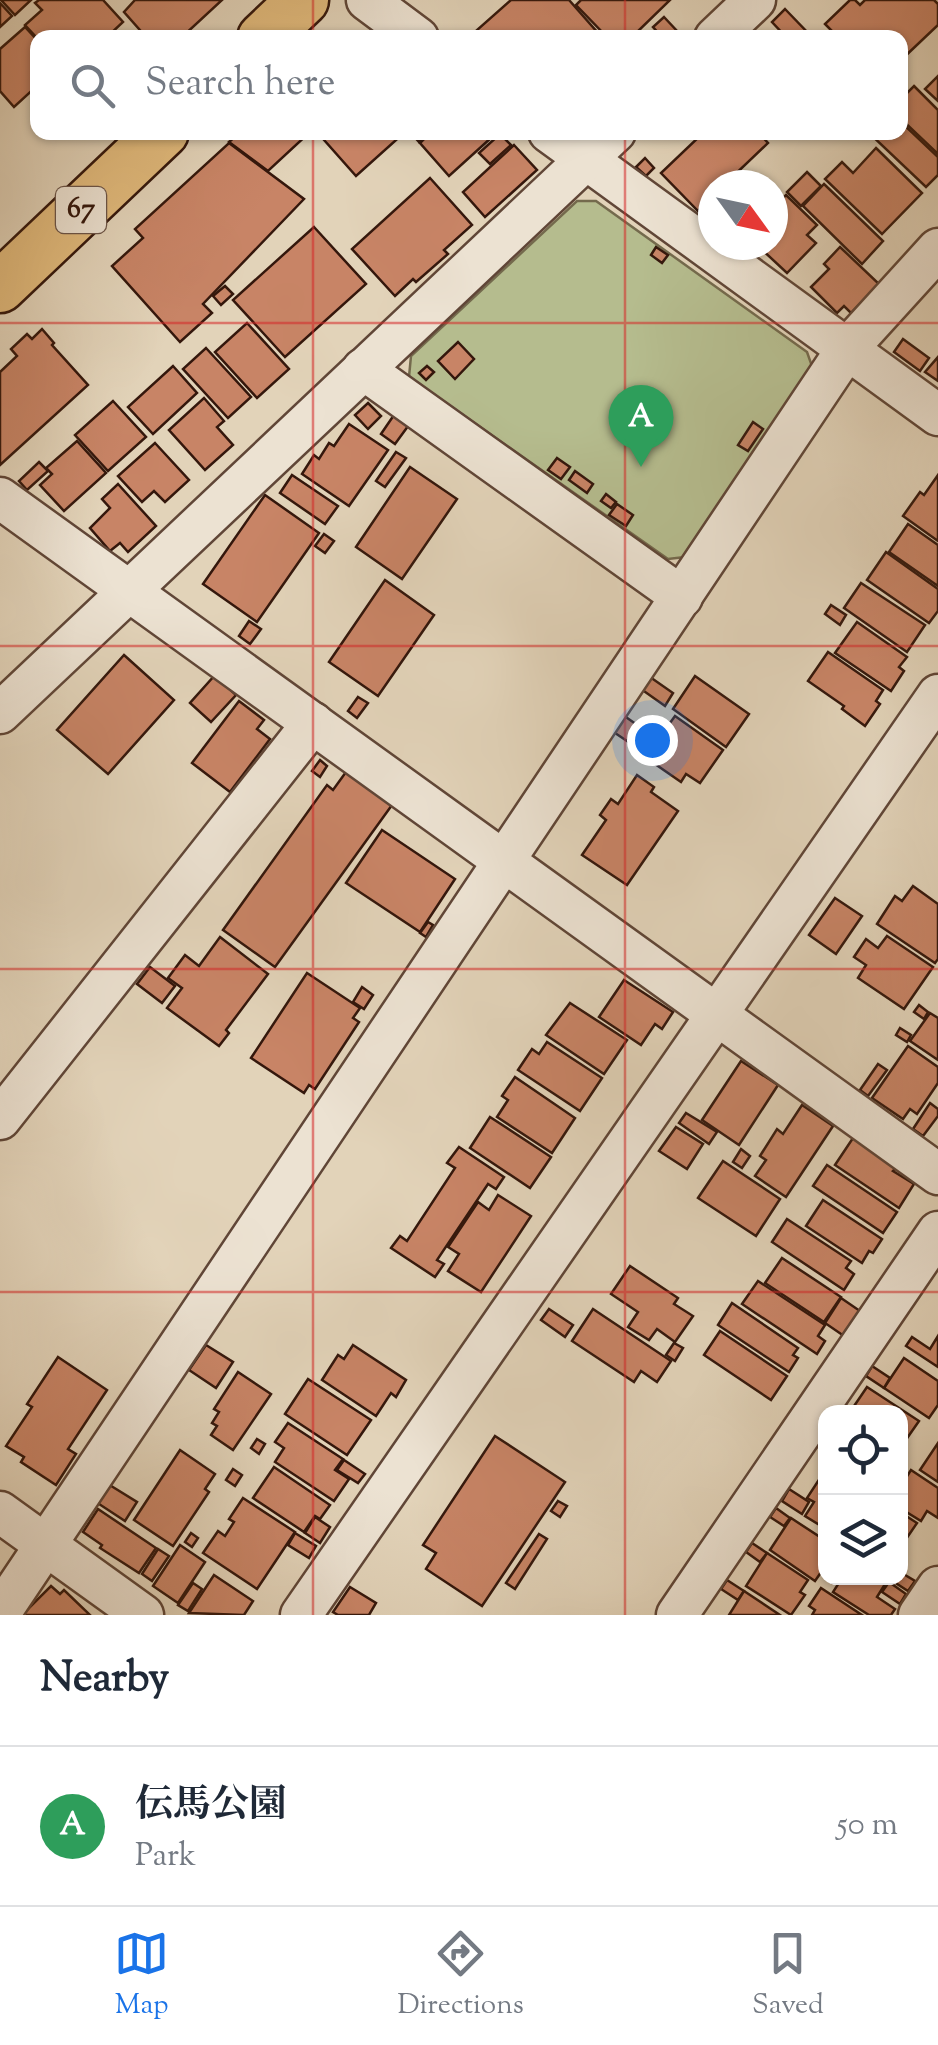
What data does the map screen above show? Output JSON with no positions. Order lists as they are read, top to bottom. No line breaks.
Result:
{"streets":{"main road":["67"]},"north":"bottom right","page":{"search":"Search here","pins":"A","heading":"Nearby","list":[{"mark":"A","name":"伝馬公園","note":"Park","value":"50 m"}],"nav":["Map","Directions","Saved"]}}
